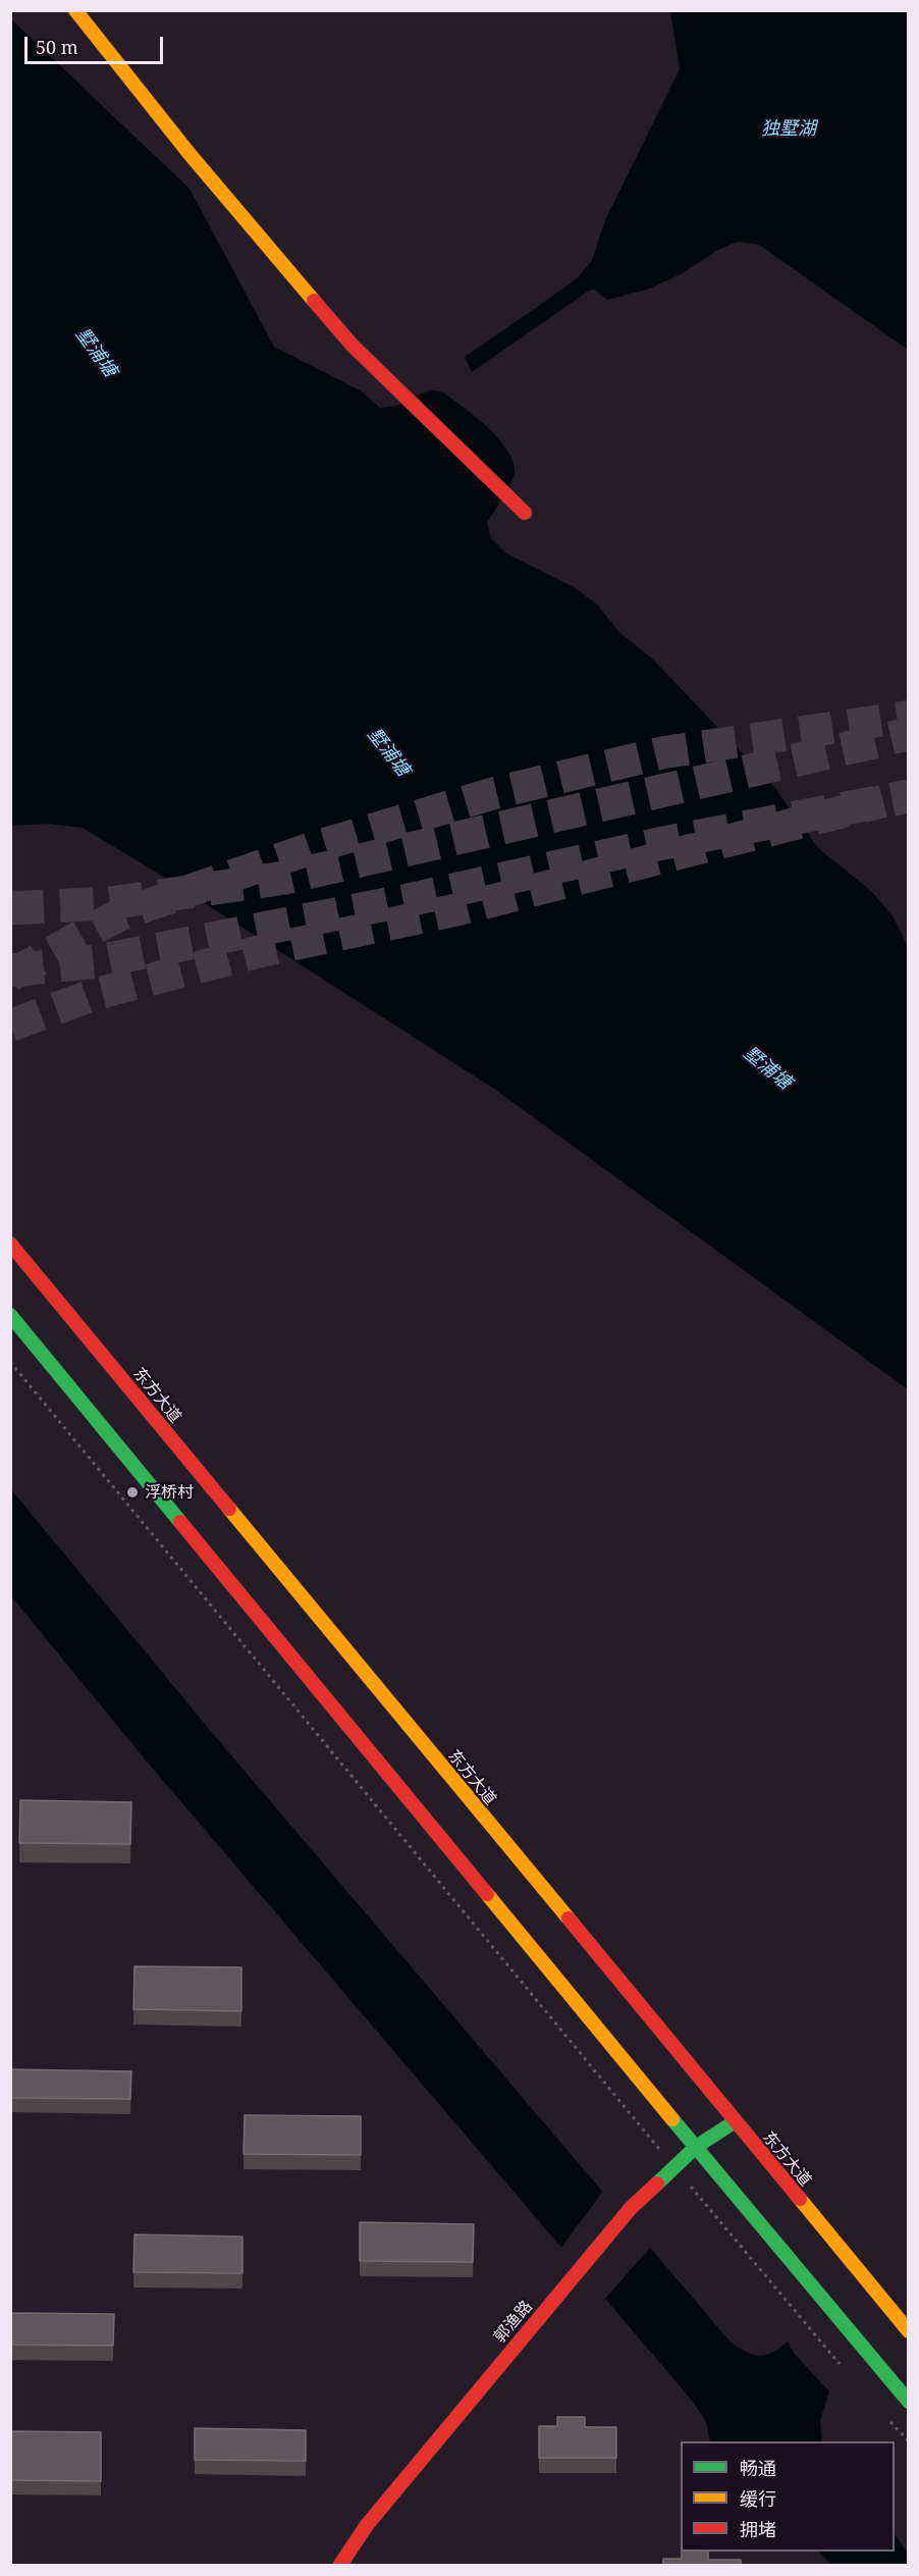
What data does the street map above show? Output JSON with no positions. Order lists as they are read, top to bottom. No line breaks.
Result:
{"streets":{"main road":["东方大道","郭渔路"]},"crossings":[["东方大道","郭渔路"]],"water":["独墅湖","墅浦塘"],"places":["浮桥村"],"legend":["畅通","缓行","拥堵"],"scale_bar":"50 m"}
